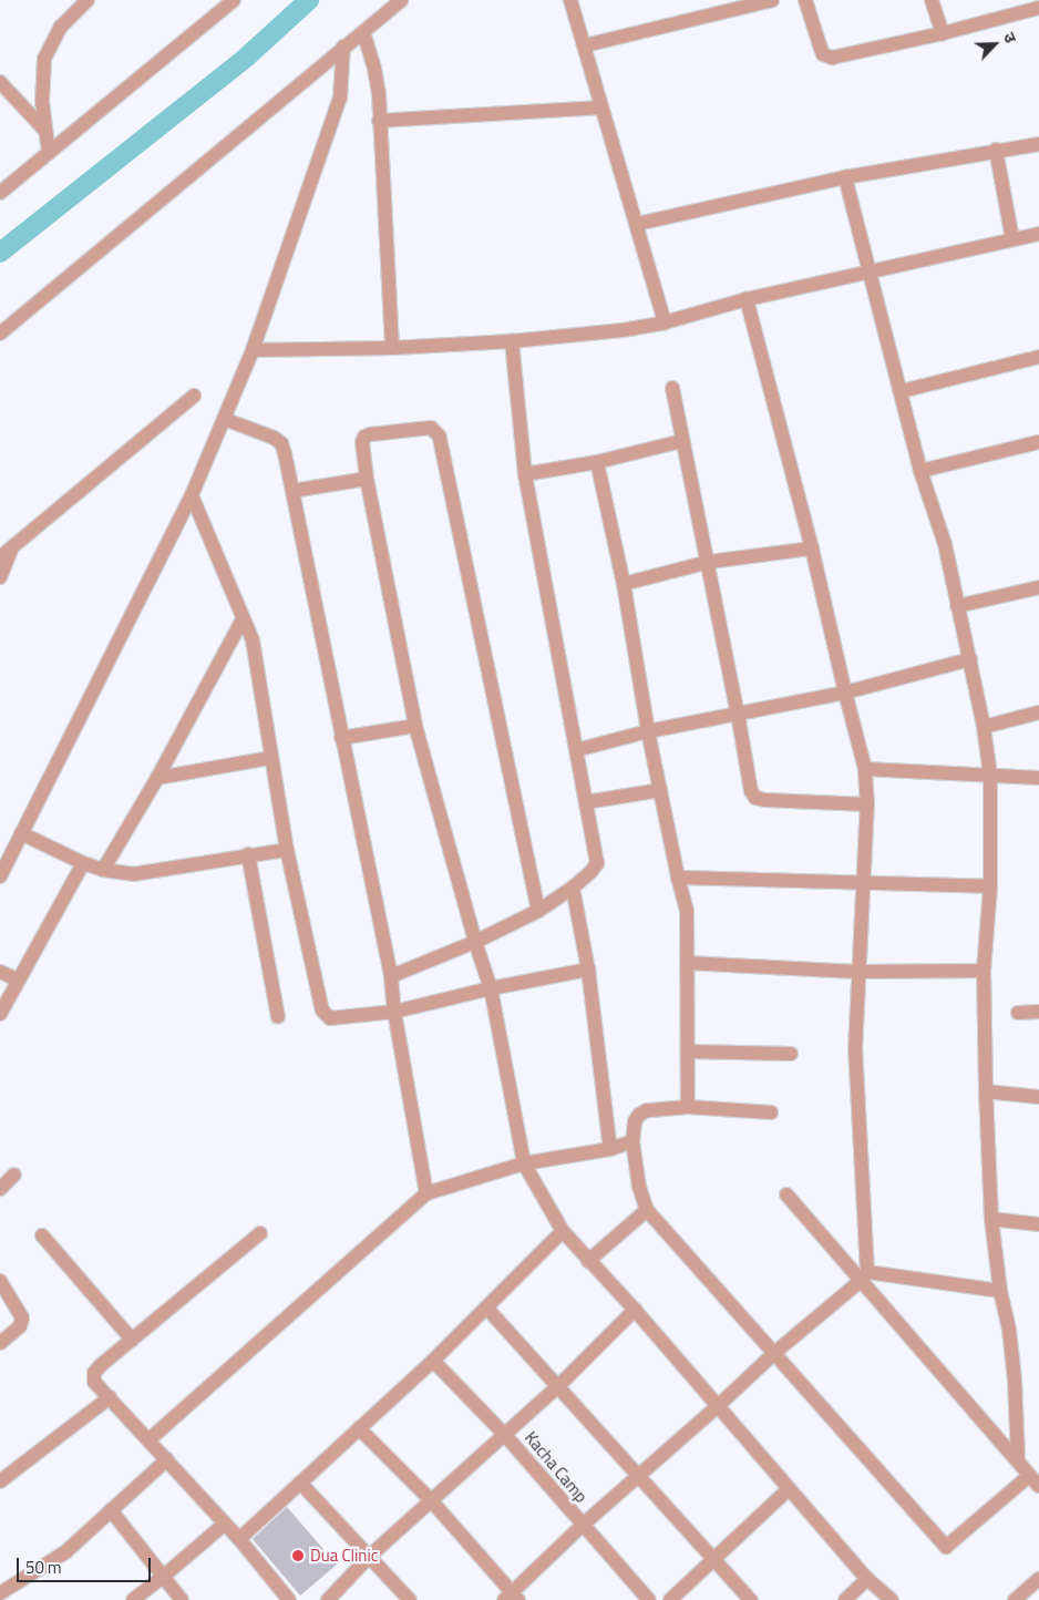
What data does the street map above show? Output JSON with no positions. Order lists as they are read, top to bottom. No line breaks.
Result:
{"streets":{"street":["Kacha Camp"]},"places":["Dua Clinic"],"scale_bar":"50 m","north":"top right"}
